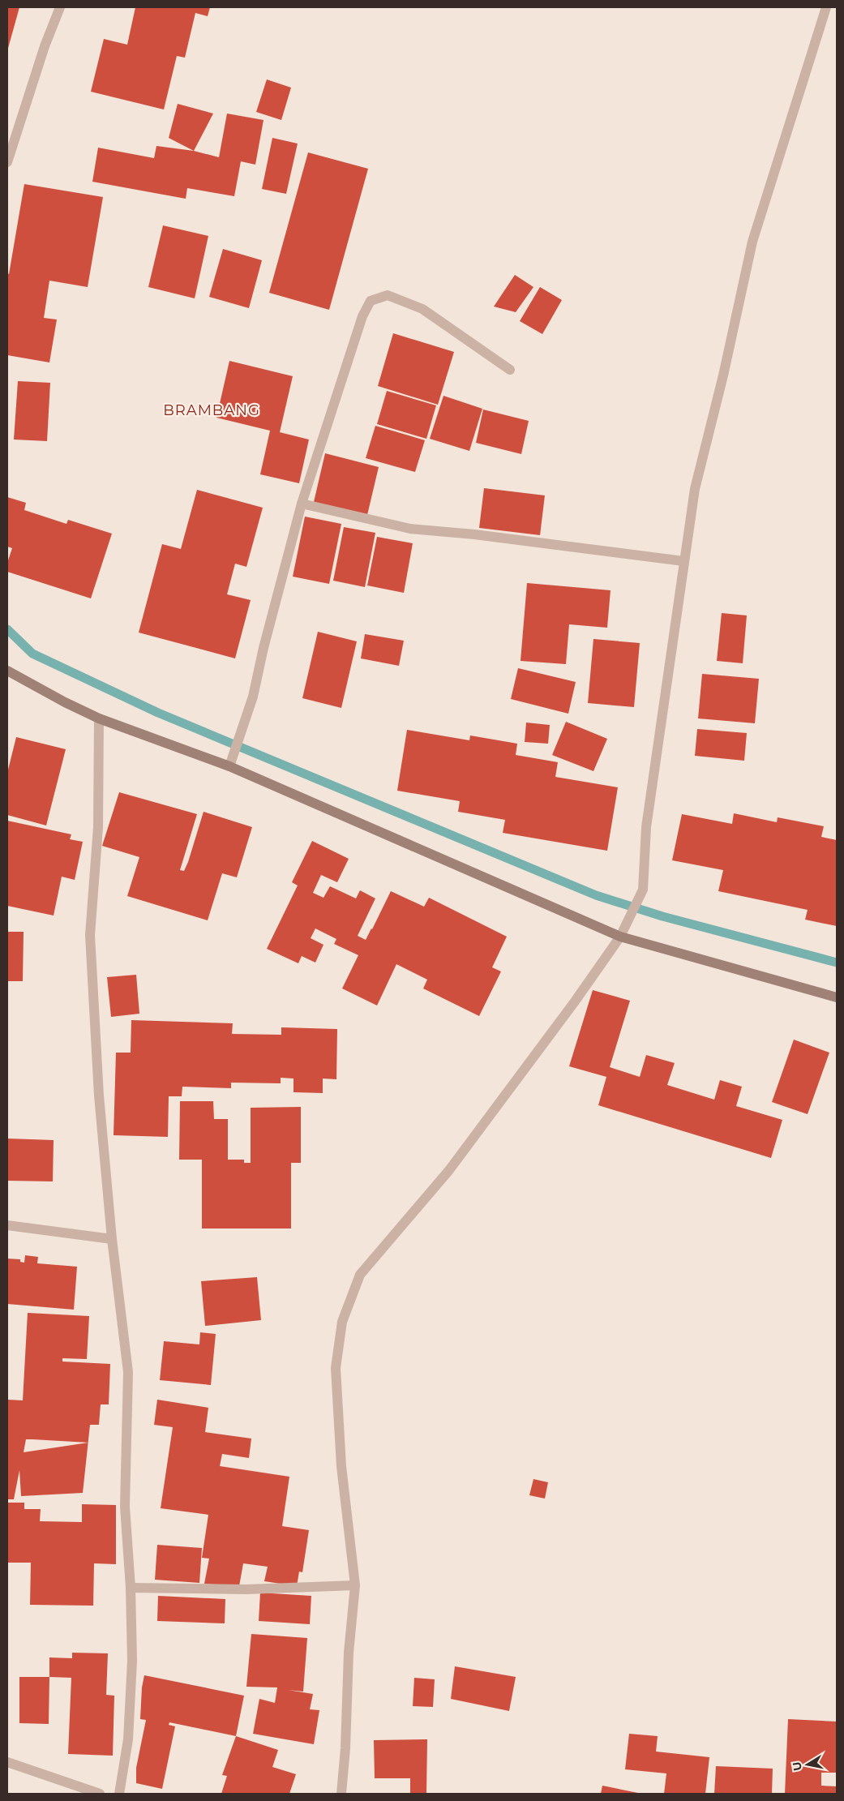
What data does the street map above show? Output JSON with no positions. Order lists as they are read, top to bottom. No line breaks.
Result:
{"districts":["BRAMBANG"],"north":"left"}
